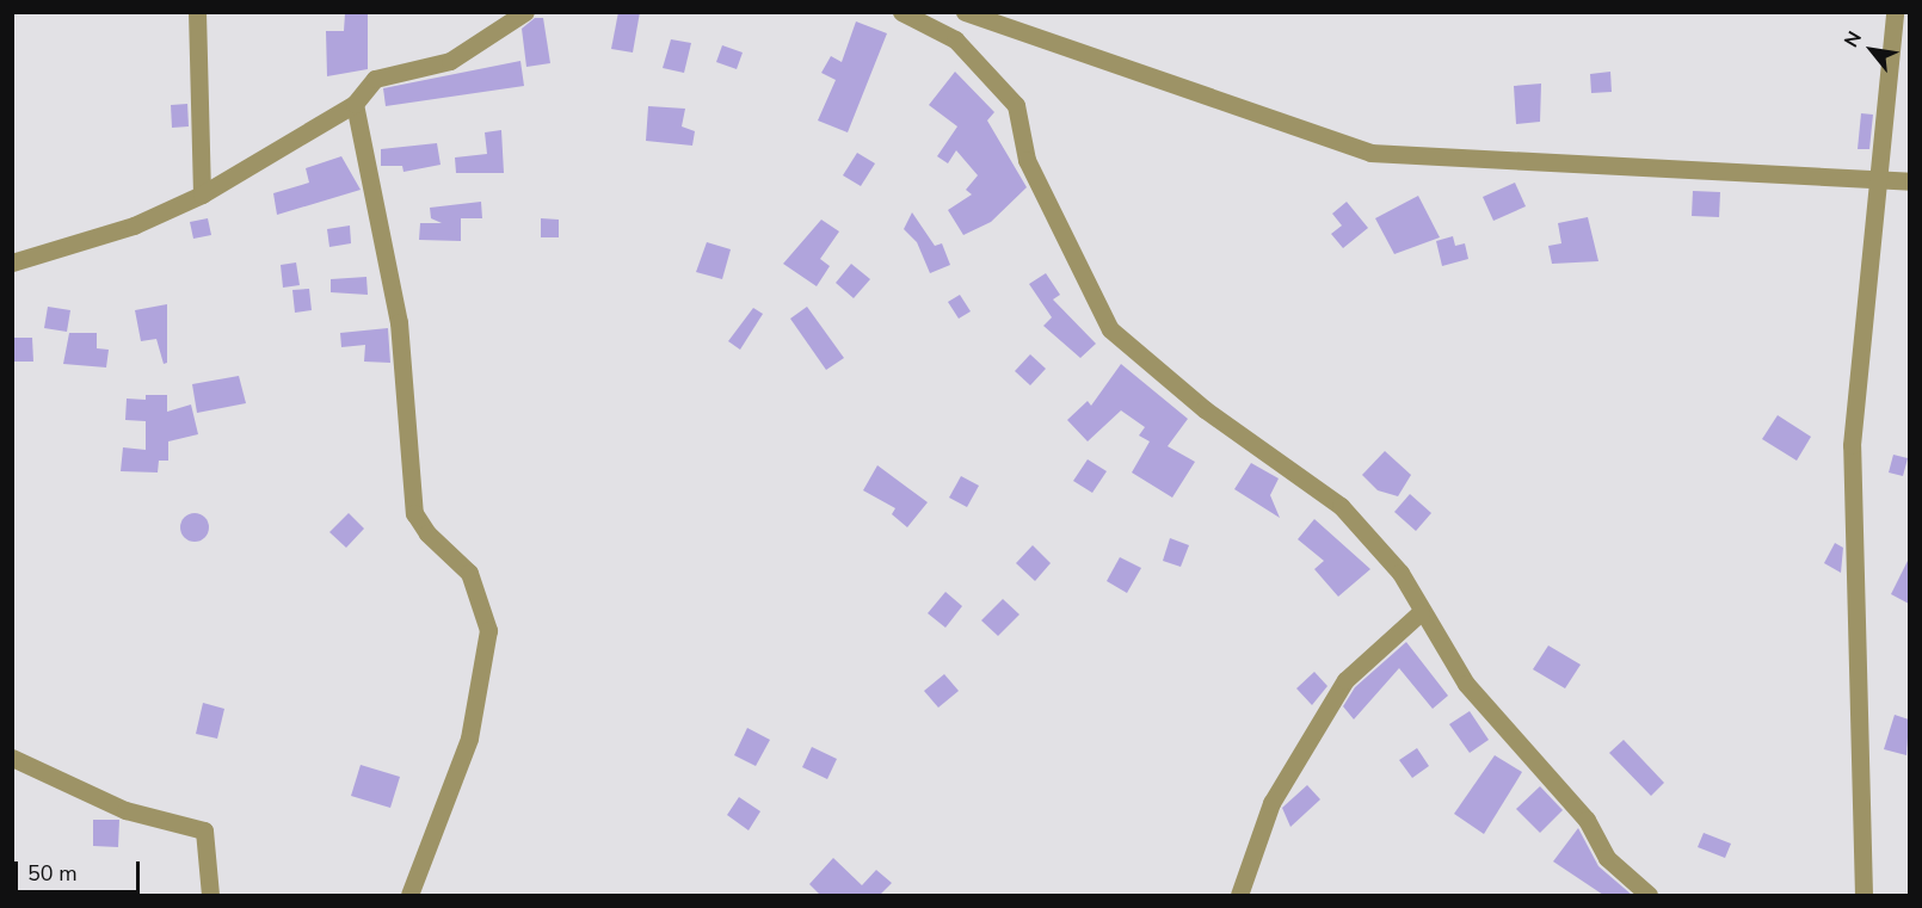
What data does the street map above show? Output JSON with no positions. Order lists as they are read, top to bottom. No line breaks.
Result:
{"scale_bar":"50 m","north":"top left"}
